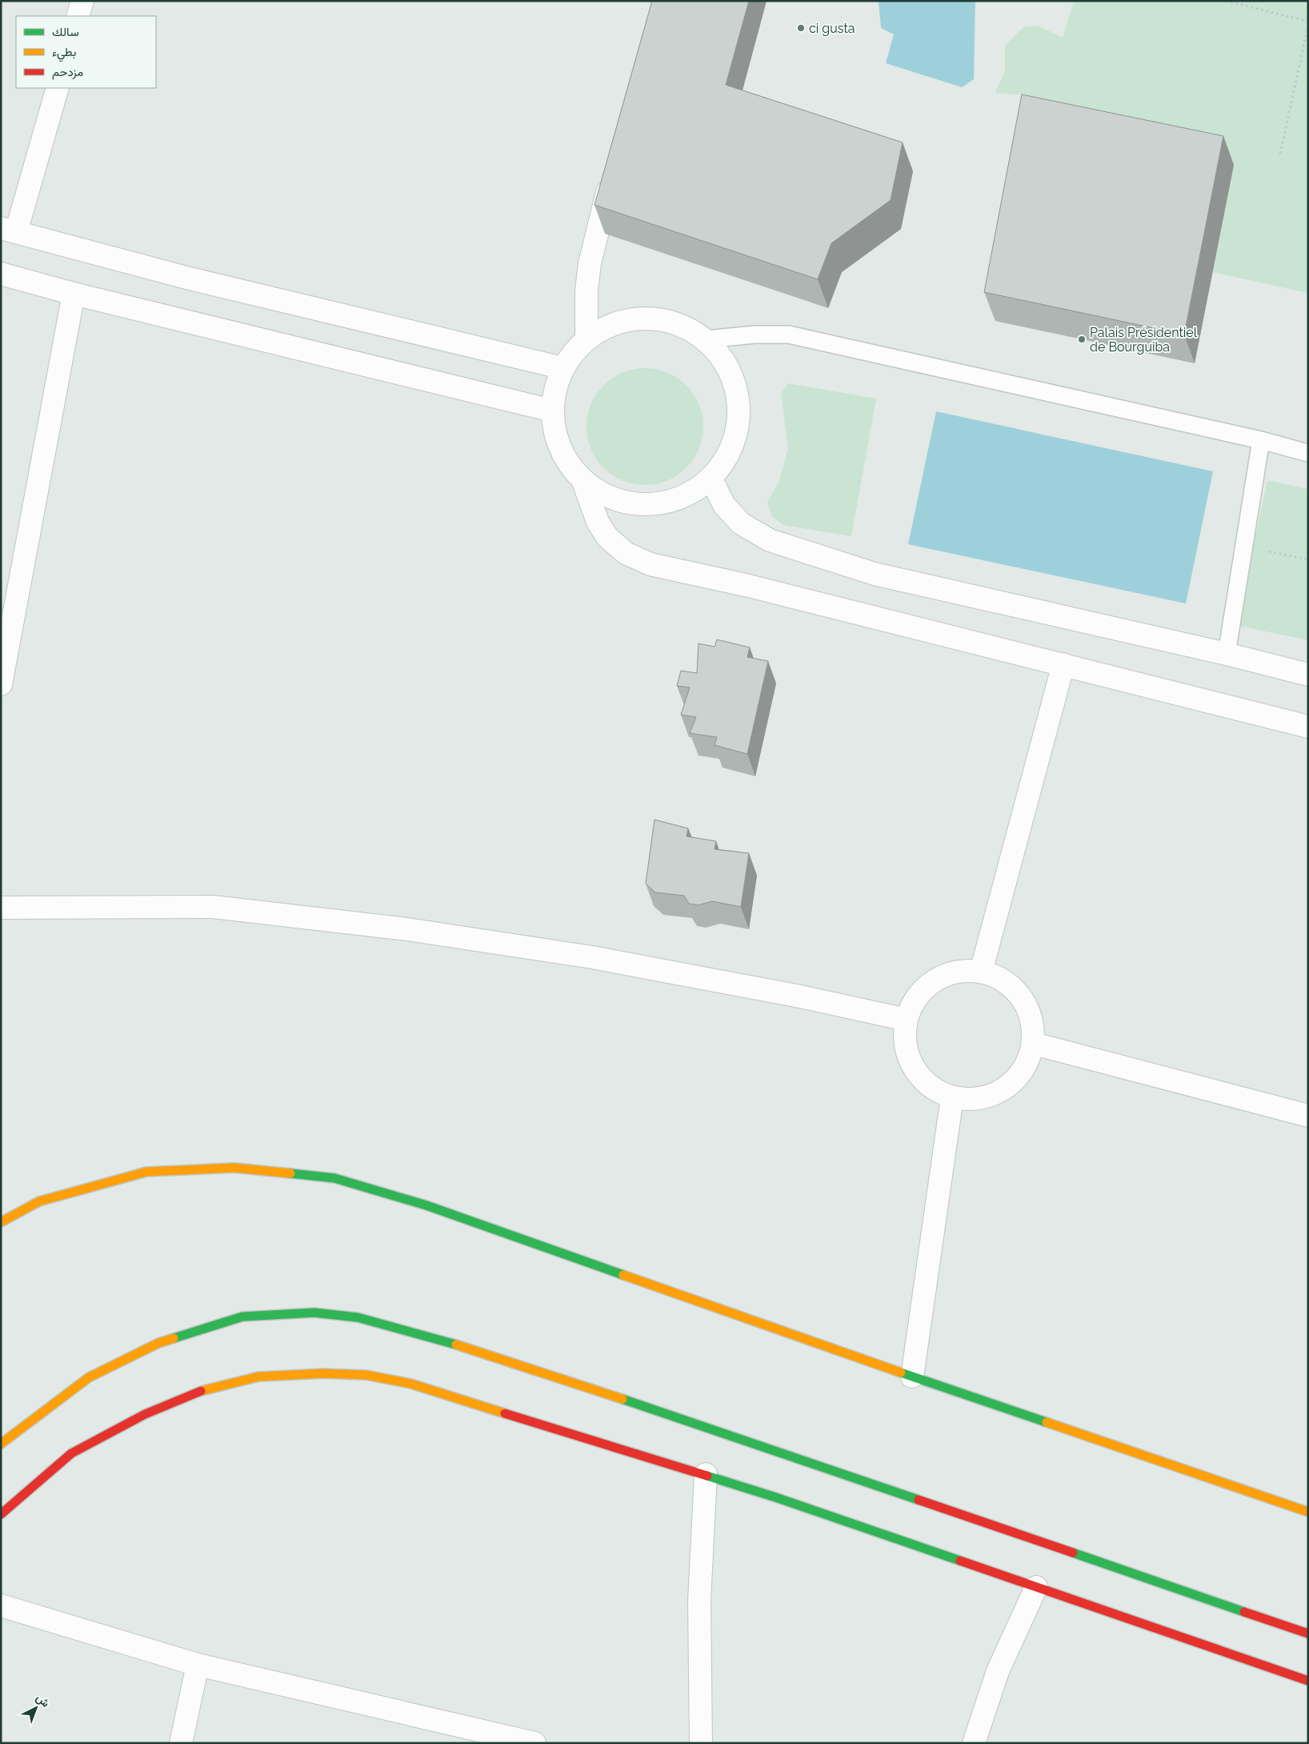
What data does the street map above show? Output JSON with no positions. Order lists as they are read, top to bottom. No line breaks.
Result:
{"places":["ci gusta","Palais Présidentiel de Bourguiba"],"legend":["سالك","بطيء","مزدحم"],"north":"top right"}
